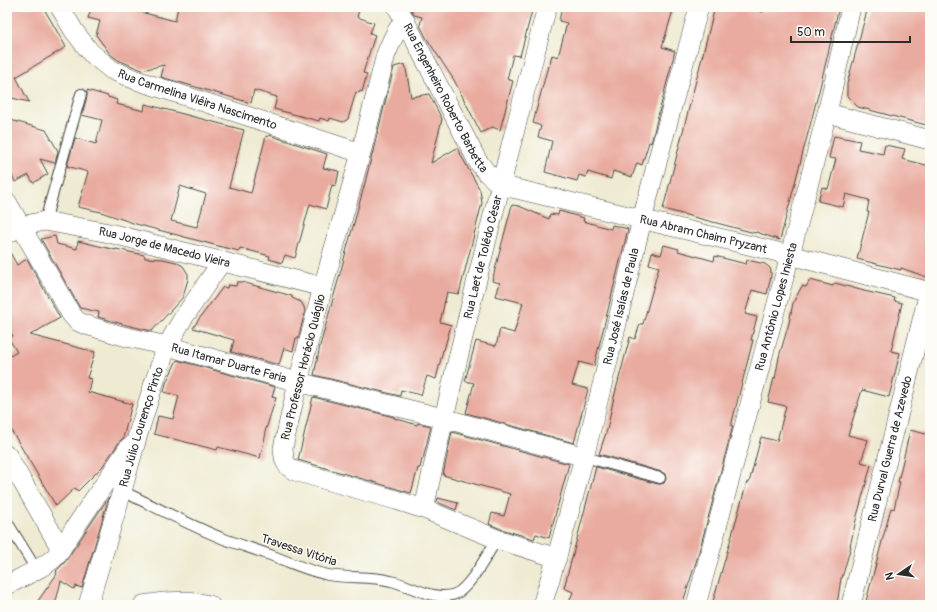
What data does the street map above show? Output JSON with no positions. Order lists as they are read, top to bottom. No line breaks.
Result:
{"streets":{"street":["Rua Engenheiro Roberto Barbetta","Rua Carmelina Viêira Nascimento","Rua Abram Chaim Pryzant","Rua Jorge de Macedo Vieira","Rua Laet de Tolêdo César","Rua José Isaías de Paula","Rua Antônio Lopes Iniesta","Rua Itamar Duarte Faria","Rua Professor Horácio Quáglio","Rua Júlio Lourenço Pinto","Rua Durval Guerra de Azevedo"],"lane":["Travessa Vitória"]},"crossings":[["Rua Engenheiro Roberto Barbetta","Rua Abram Chaim Pryzant"],["Rua Engenheiro Roberto Barbetta","Rua Laet de Tolêdo César"],["Rua Engenheiro Roberto Barbetta","Rua Professor Horácio Quáglio"],["Rua Carmelina Viêira Nascimento","Rua Professor Horácio Quáglio"],["Rua Abram Chaim Pryzant","Rua Laet de Tolêdo César"],["Rua Abram Chaim Pryzant","Rua José Isaías de Paula"],["Rua Abram Chaim Pryzant","Rua Antônio Lopes Iniesta"],["Rua Abram Chaim Pryzant","Rua Durval Guerra de Azevedo"],["Rua Jorge de Macedo Vieira","Rua Itamar Duarte Faria"],["Rua Jorge de Macedo Vieira","Rua Professor Horácio Quáglio"],["Rua Jorge de Macedo Vieira","Rua Júlio Lourenço Pinto"],["Rua Laet de Tolêdo César","Rua Itamar Duarte Faria"],["Rua Laet de Tolêdo César","Rua Professor Horácio Quáglio"],["Rua José Isaías de Paula","Rua Itamar Duarte Faria"],["Rua José Isaías de Paula","Rua Professor Horácio Quáglio"],["Rua Itamar Duarte Faria","Rua Professor Horácio Quáglio"],["Rua Itamar Duarte Faria","Rua Júlio Lourenço Pinto"],["Rua Professor Horácio Quáglio","Travessa Vitória"],["Rua Júlio Lourenço Pinto","Travessa Vitória"]],"scale_bar":"50 m","north":"left"}
